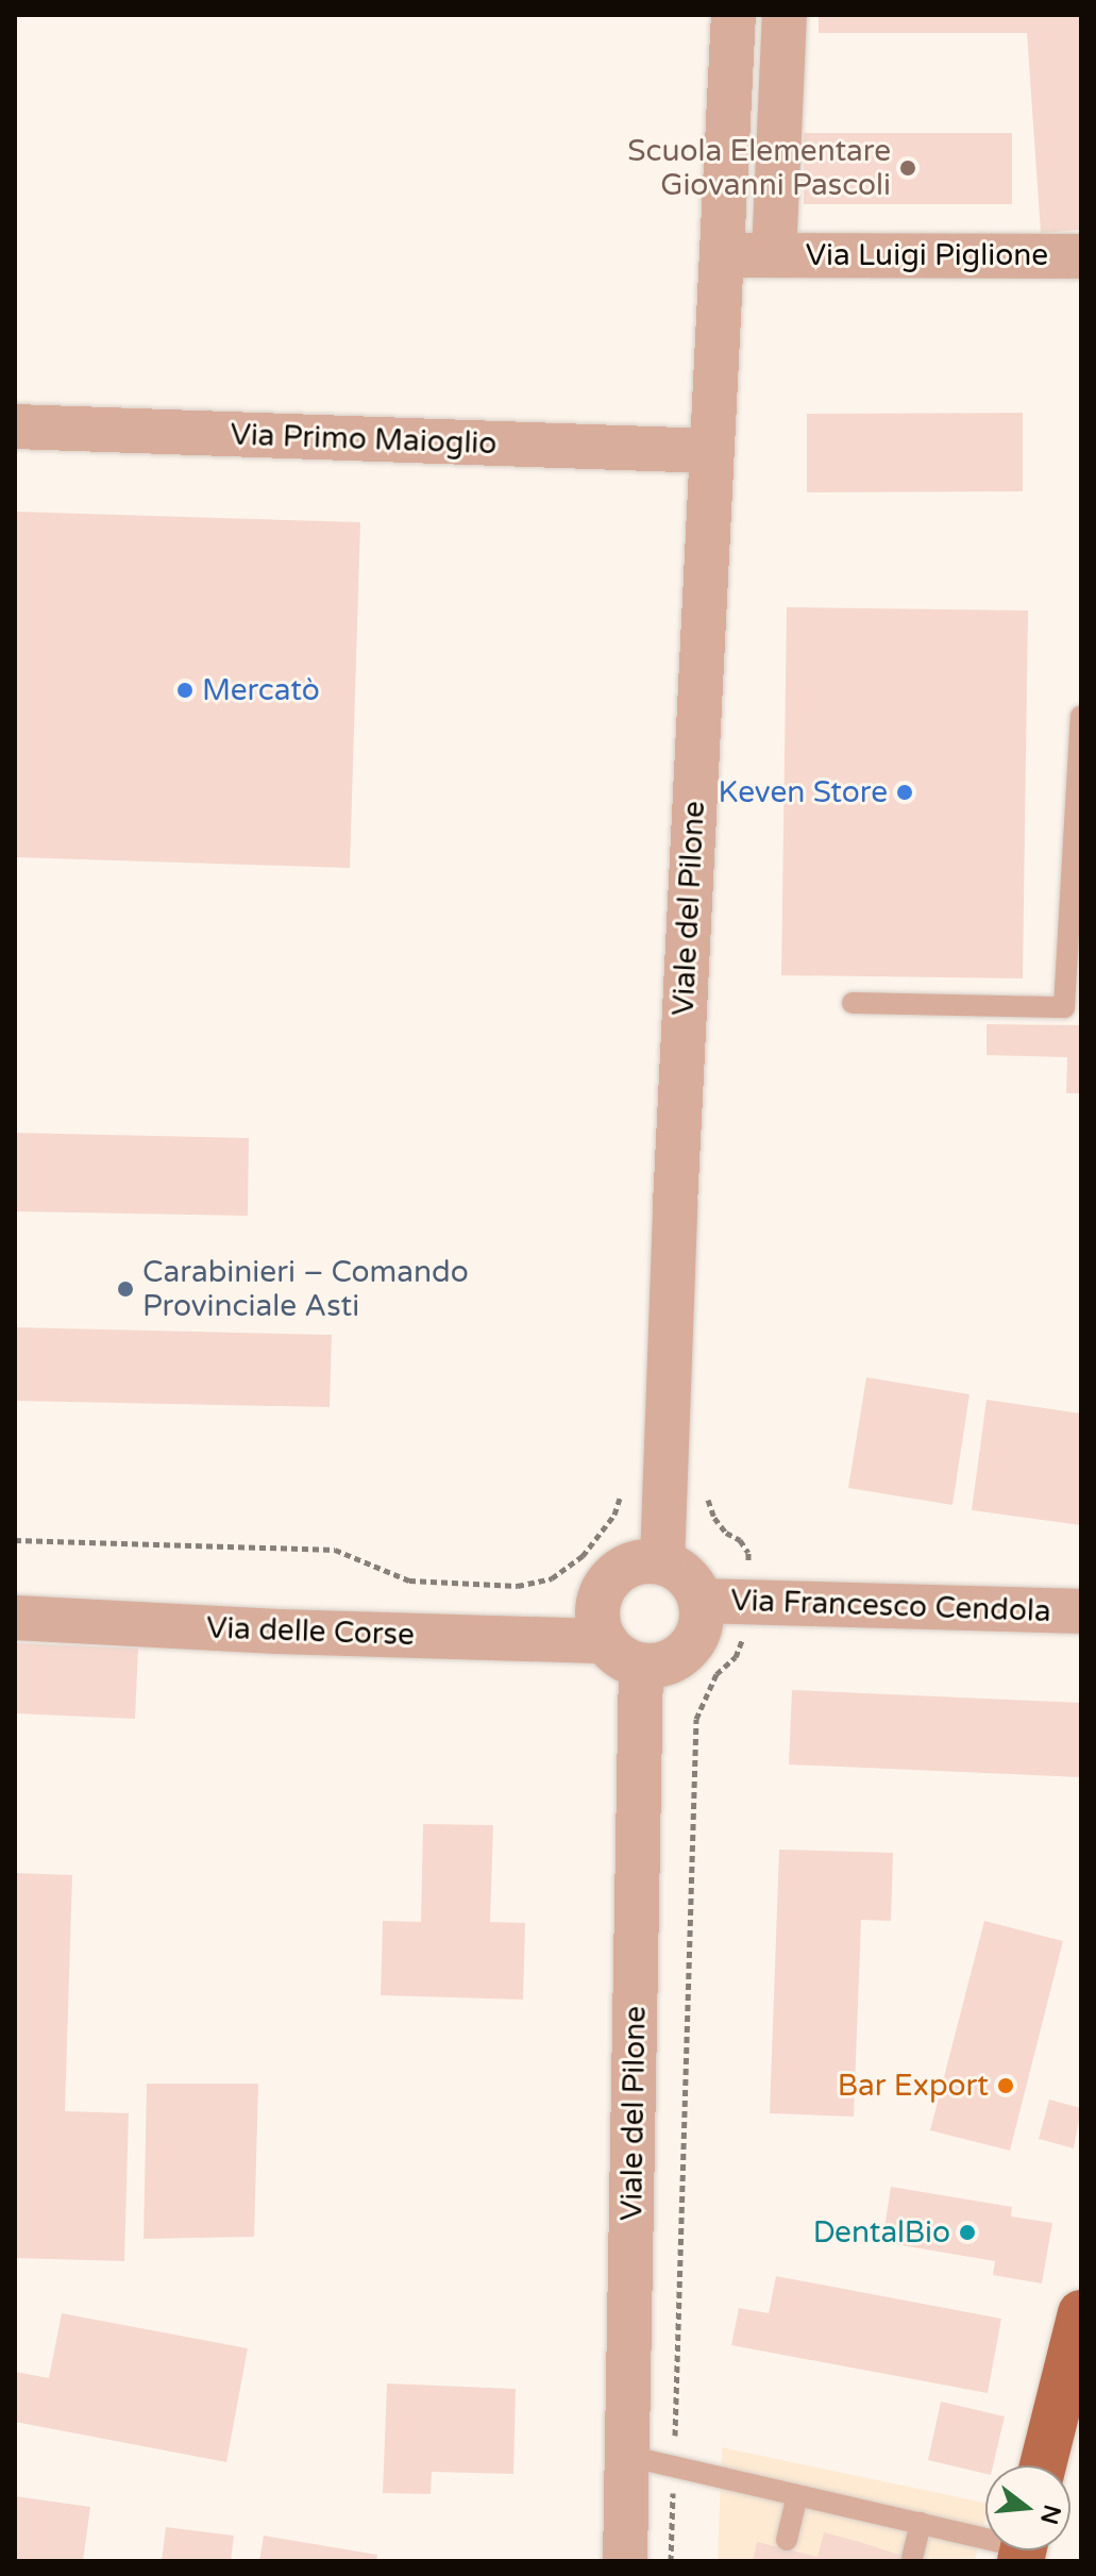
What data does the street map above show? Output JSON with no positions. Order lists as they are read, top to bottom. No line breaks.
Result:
{"streets":{"street":["Via Luigi Piglione","Via Primo Maioglio","Viale del Pilone","Via Francesco Cendola","Via delle Corse"]},"crossings":[["Via Primo Maioglio","Viale del Pilone"],["Viale del Pilone","Via Francesco Cendola"],["Viale del Pilone","Via delle Corse"],["Via Francesco Cendola","Via delle Corse"]],"places":["Scuola Elementare Giovanni Pascoli","Mercatò","Keven Store","Carabinieri – Comando Provinciale Asti","Bar Export","DentalBio"],"north":"right"}
